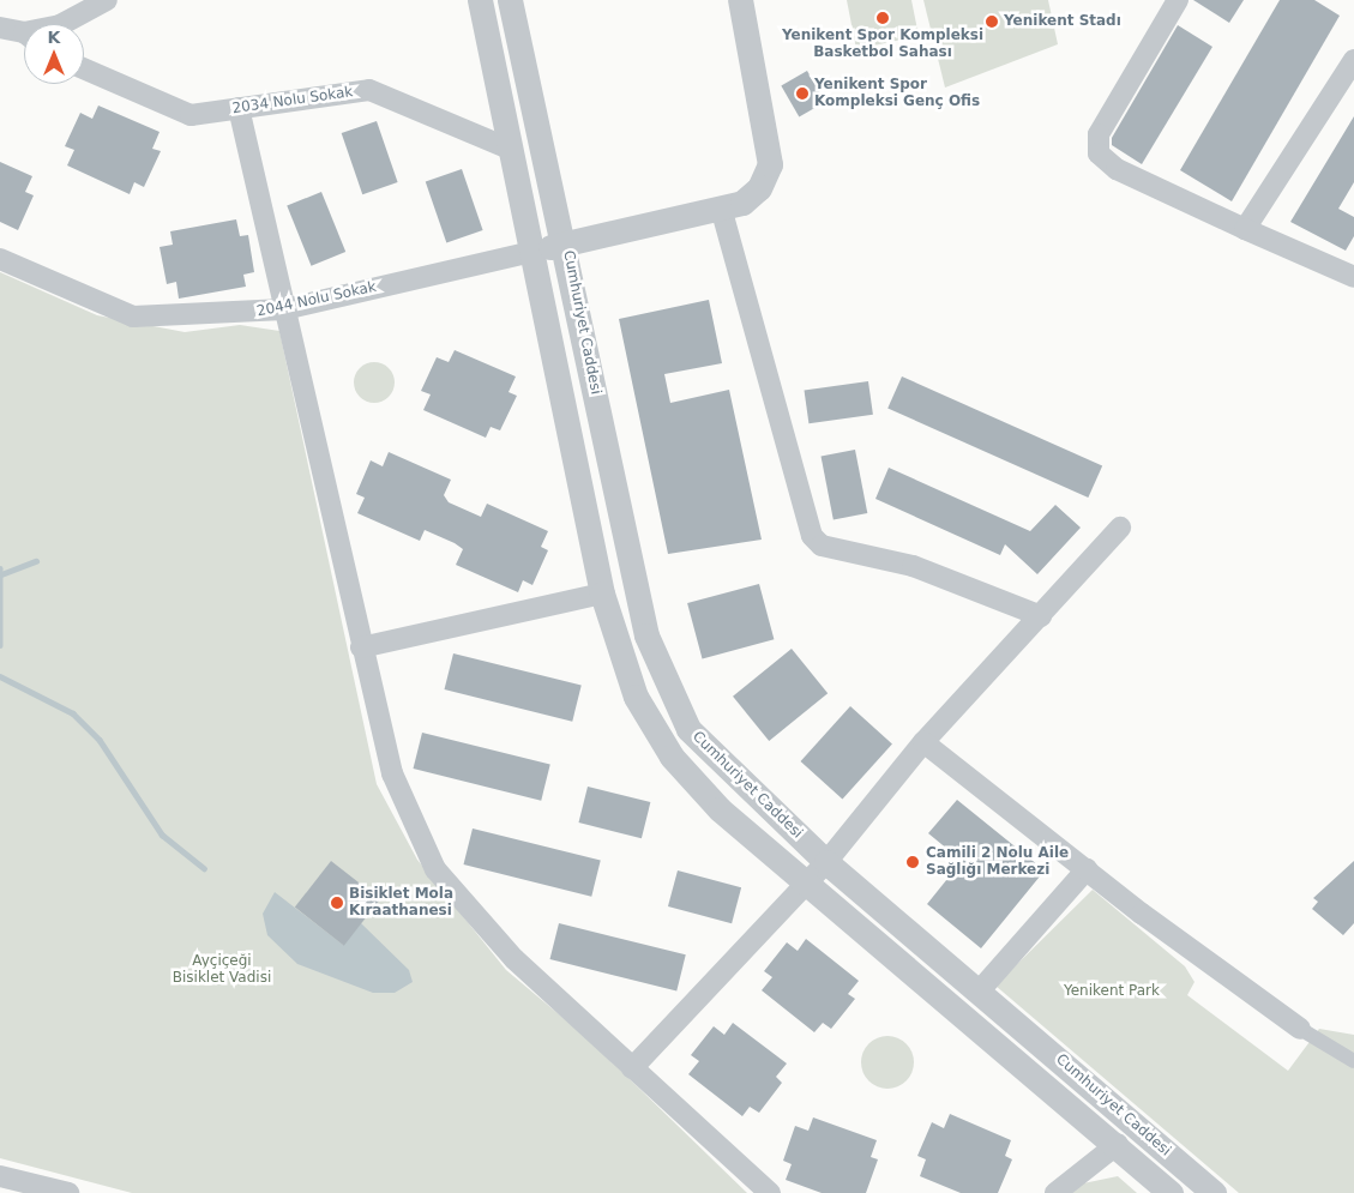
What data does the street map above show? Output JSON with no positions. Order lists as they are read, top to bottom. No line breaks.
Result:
{"streets":{"street":["2034 Nolu Sokak","2044 Nolu Sokak","Cumhuriyet Caddesi"]},"crossings":[["2034 Nolu Sokak","Cumhuriyet Caddesi"],["2044 Nolu Sokak","Cumhuriyet Caddesi"]],"parks":["Ayçiçeği Bisiklet Vadisi","Yenikent Park"],"places":["Yenikent Spor Kompleksi Basketbol Sahası","Yenikent Stadı","Yenikent Spor Kompleksi Genç Ofis","Camili 2 Nolu Aile Sağlığı Merkezi","Bisiklet Mola Kıraathanesi"],"north":"top"}
